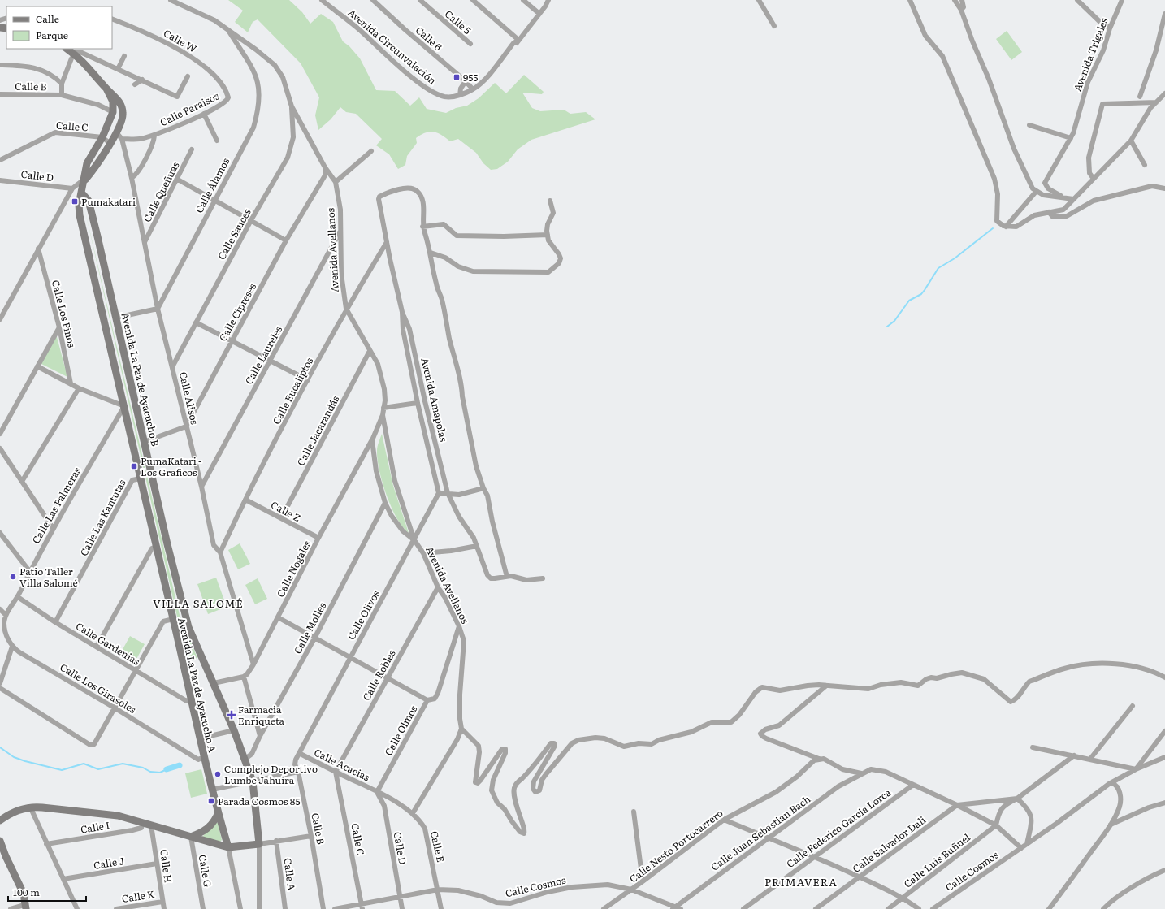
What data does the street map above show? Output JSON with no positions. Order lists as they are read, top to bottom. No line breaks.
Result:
{"streets":{"main road":["Avenida La Paz de Ayacucho B","Avenida La Paz de Ayacucho A"],"street":["Calle 5","Calle 6","Calle W","Avenida Circunvalación","Avenida Trigales","Calle B","Calle Paraisos","Calle C","Calle D","Calle Álamos","Calle Queñuas","Calle Sauces","Avenida Avellanos","Calle Cipreses","Calle Los Pinos","Calle Laureles","Calle Eucaliptos","Calle Alisos","Avenida Amapolas","Calle Jacarandás","Calle Las Palmeras","Calle Z","Calle Las Kantutas","Calle Nogales","Calle Olivos","Calle Molles","Calle Gardenias","Calle Robles","Calle Los Girasoles","Calle Olmos","Calle Acacias","Calle I","Calle Federico Garcia Lorca","Calle Juan Sebastian Bach","Calle Salvador Dali","Calle Nesto Portocarrero","Calle E","Calle Luis Buñuel","Calle J","Calle H","Calle G","Calle Cosmos","Calle A","Calle K"]},"crossings":[["Calle 6","Avenida Circunvalación"],["Calle W","Calle Paraisos"],["Calle B","Calle Olivos"],["Calle B","Calle Acacias"],["Calle Paraisos","Calle Alisos"],["Calle C","Calle Robles"],["Calle C","Calle Acacias"],["Calle C","Calle Cosmos"],["Calle D","Calle Olmos"],["Calle D","Calle Acacias"],["Calle D","Calle E"],["Calle D","Calle Cosmos"],["Calle Álamos","Avenida Avellanos"],["Calle Álamos","Calle Alisos"],["Calle Queñuas","Calle Alisos"],["Calle Sauces","Avenida Avellanos"],["Calle Sauces","Calle Alisos"],["Avenida Avellanos","Calle Cipreses"],["Avenida Avellanos","Calle Laureles"],["Avenida Avellanos","Calle Eucaliptos"],["Avenida Avellanos","Calle Jacarandás"],["Avenida Avellanos","Calle Nogales"],["Avenida Avellanos","Calle Olivos"],["Avenida Avellanos","Calle Molles"],["Avenida Avellanos","Calle Robles"],["Avenida Avellanos","Calle Olmos"],["Calle Cipreses","Calle Alisos"],["Calle Laureles","Calle Alisos"],["Avenida La Paz de Ayacucho B","Calle Molles"],["Avenida La Paz de Ayacucho B","Avenida La Paz de Ayacucho A"],["Calle Eucaliptos","Calle Alisos"],["Calle Eucaliptos","Avenida Amapolas"],["Calle Eucaliptos","Calle Z"],["Calle Alisos","Calle Nogales"],["Avenida Amapolas","Calle Olivos"],["Calle Jacarandás","Calle Z"],["Calle Las Palmeras","Calle Gardenias"],["Calle Las Palmeras","Avenida La Paz de Ayacucho A"],["Calle Z","Calle Nogales"],["Calle Las Kantutas","Calle Gardenias"],["Calle Las Kantutas","Avenida La Paz de Ayacucho A"],["Calle Olivos","Calle Acacias"],["Calle Gardenias","Avenida La Paz de Ayacucho A"],["Calle Robles","Calle Acacias"],["Avenida La Paz de Ayacucho A","Calle Los Girasoles"],["Calle Olmos","Calle Acacias"],["Calle Olmos","Calle E"],["Calle Acacias","Calle E"],["Calle Juan Sebastian Bach","Calle Cosmos"],["Calle Nesto Portocarrero","Calle Cosmos"],["Calle E","Calle Cosmos"],["Calle J","Calle H"],["Calle H","Calle K"]],"districts":["VILLA SALOMÉ","PRIMAVERA"],"places":{"transit":["955","Pumakatari","PumaKatari - Los Graficos","Parada Cosmos 85"],"other":["Patio Taller Villa Salomé","Complejo Deportivo Lumbe Jahuira"],"health":["Farmacia Enriqueta"]},"legend":["Calle","Parque"],"scale_bar":"100 m"}
